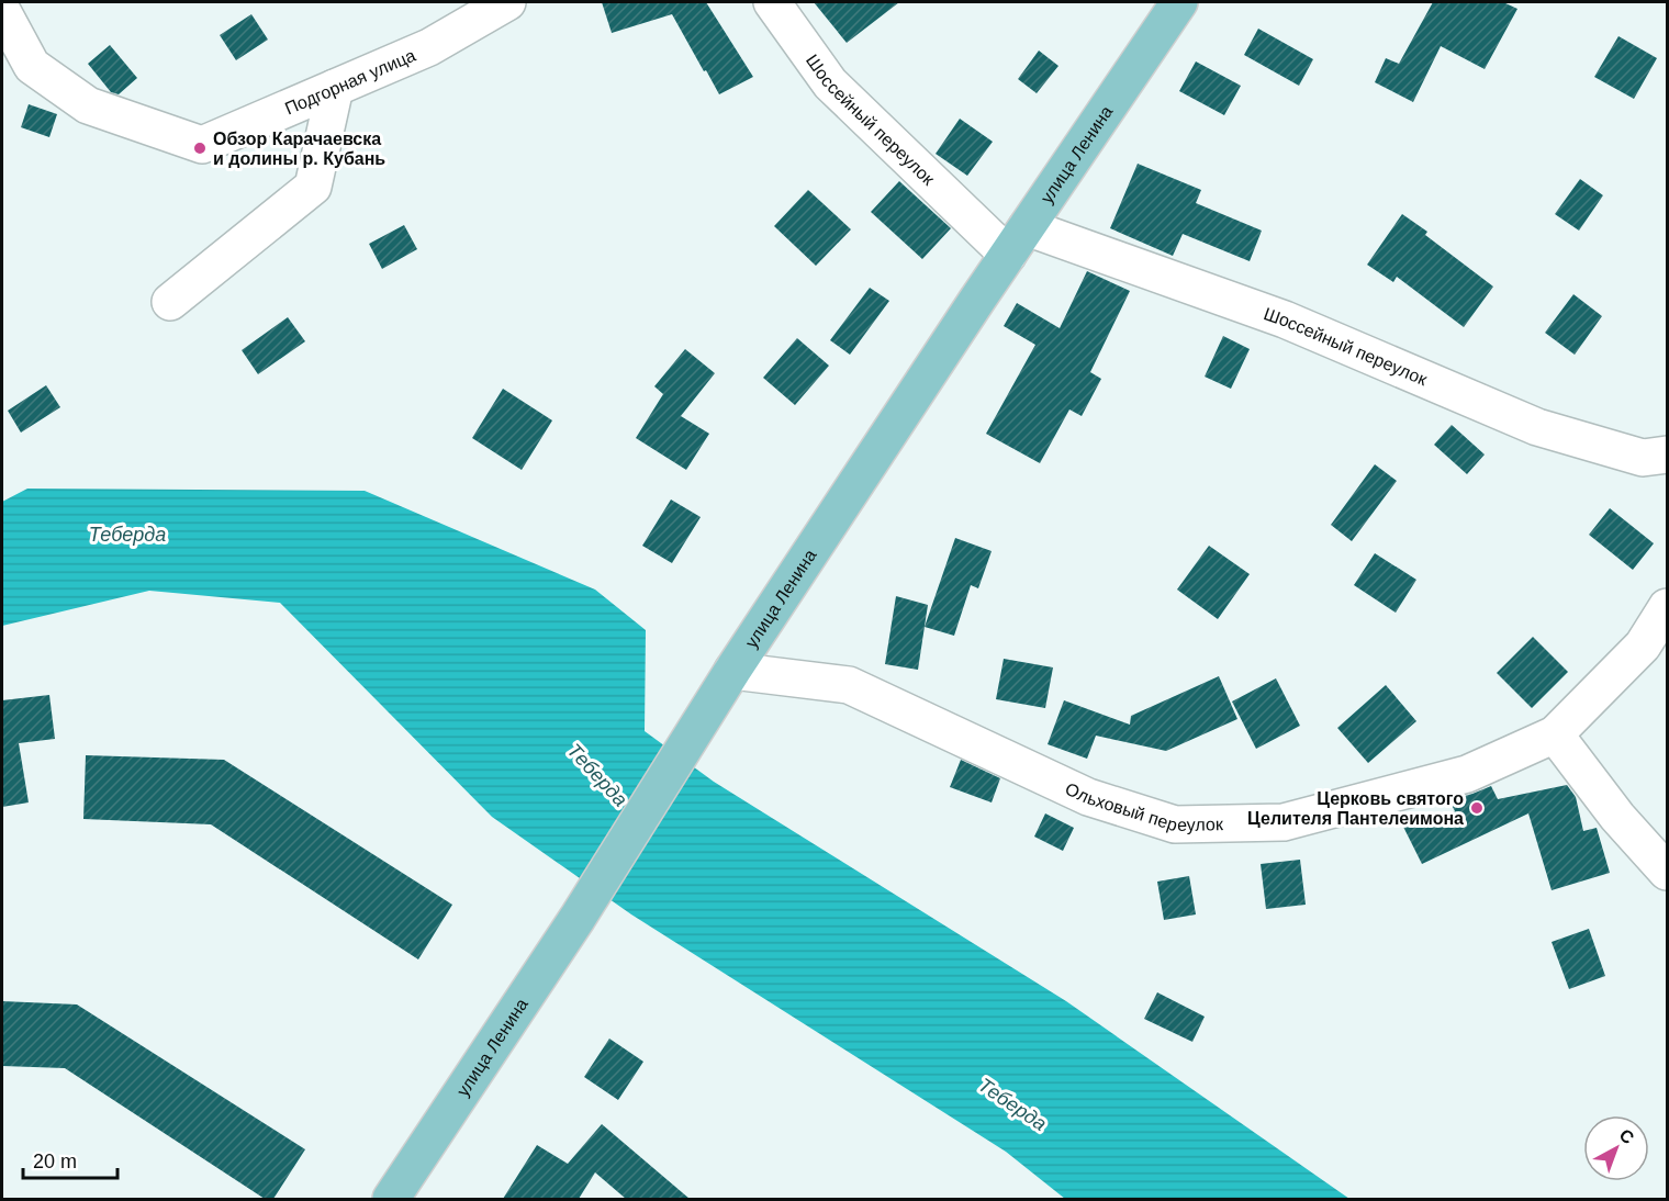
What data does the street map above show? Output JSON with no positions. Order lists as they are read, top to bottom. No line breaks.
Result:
{"streets":{"main road":["улица Ленина"],"street":["Подгорная улица","Шоссейный переулок","Ольховый переулок"]},"crossings":[["Шоссейный переулок","улица Ленина"],["улица Ленина","Ольховый переулок"]],"water":["Теберда"],"places":["Обзор Карачаевска и долины р. Кубань","Церковь святого Целителя Пантелеимона"],"scale_bar":"20 m","north":"top right"}
